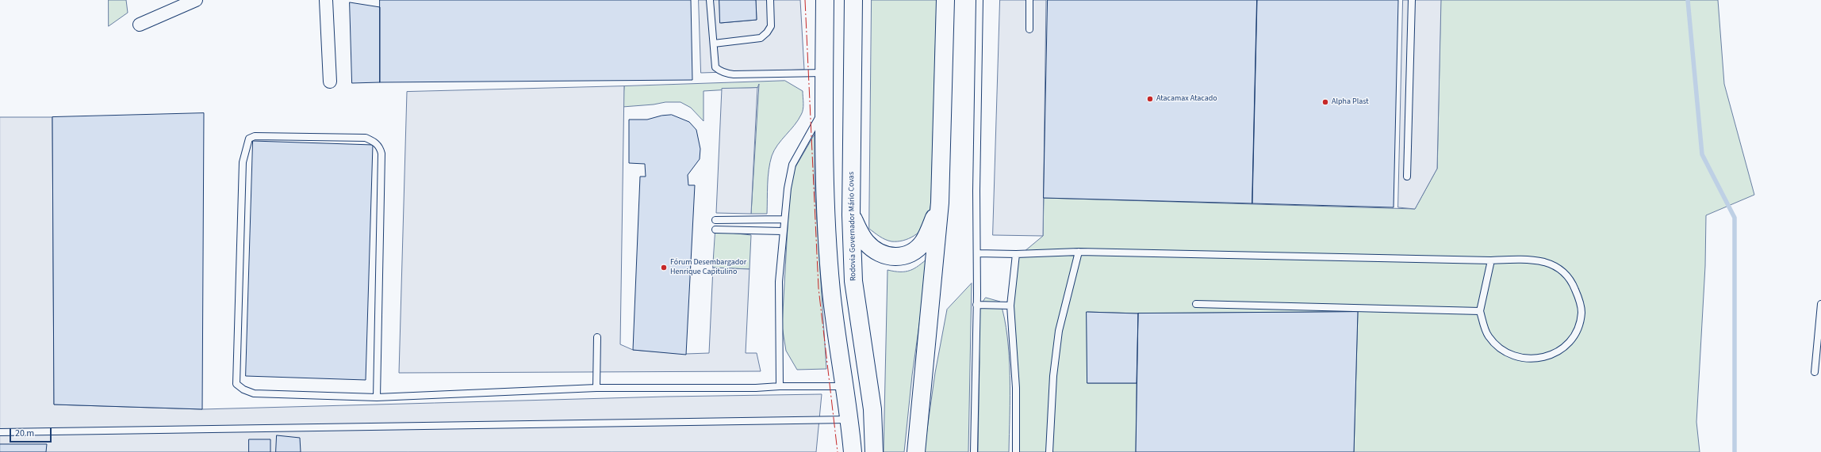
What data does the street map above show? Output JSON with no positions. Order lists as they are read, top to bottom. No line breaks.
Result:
{"streets":{"main road":["Rodovia Governador Mário Covas"]},"places":["Atacamax Atacado","Alpha Plast","Fórum Desembargador Henrique Capitulino"],"scale_bar":"20 m"}
